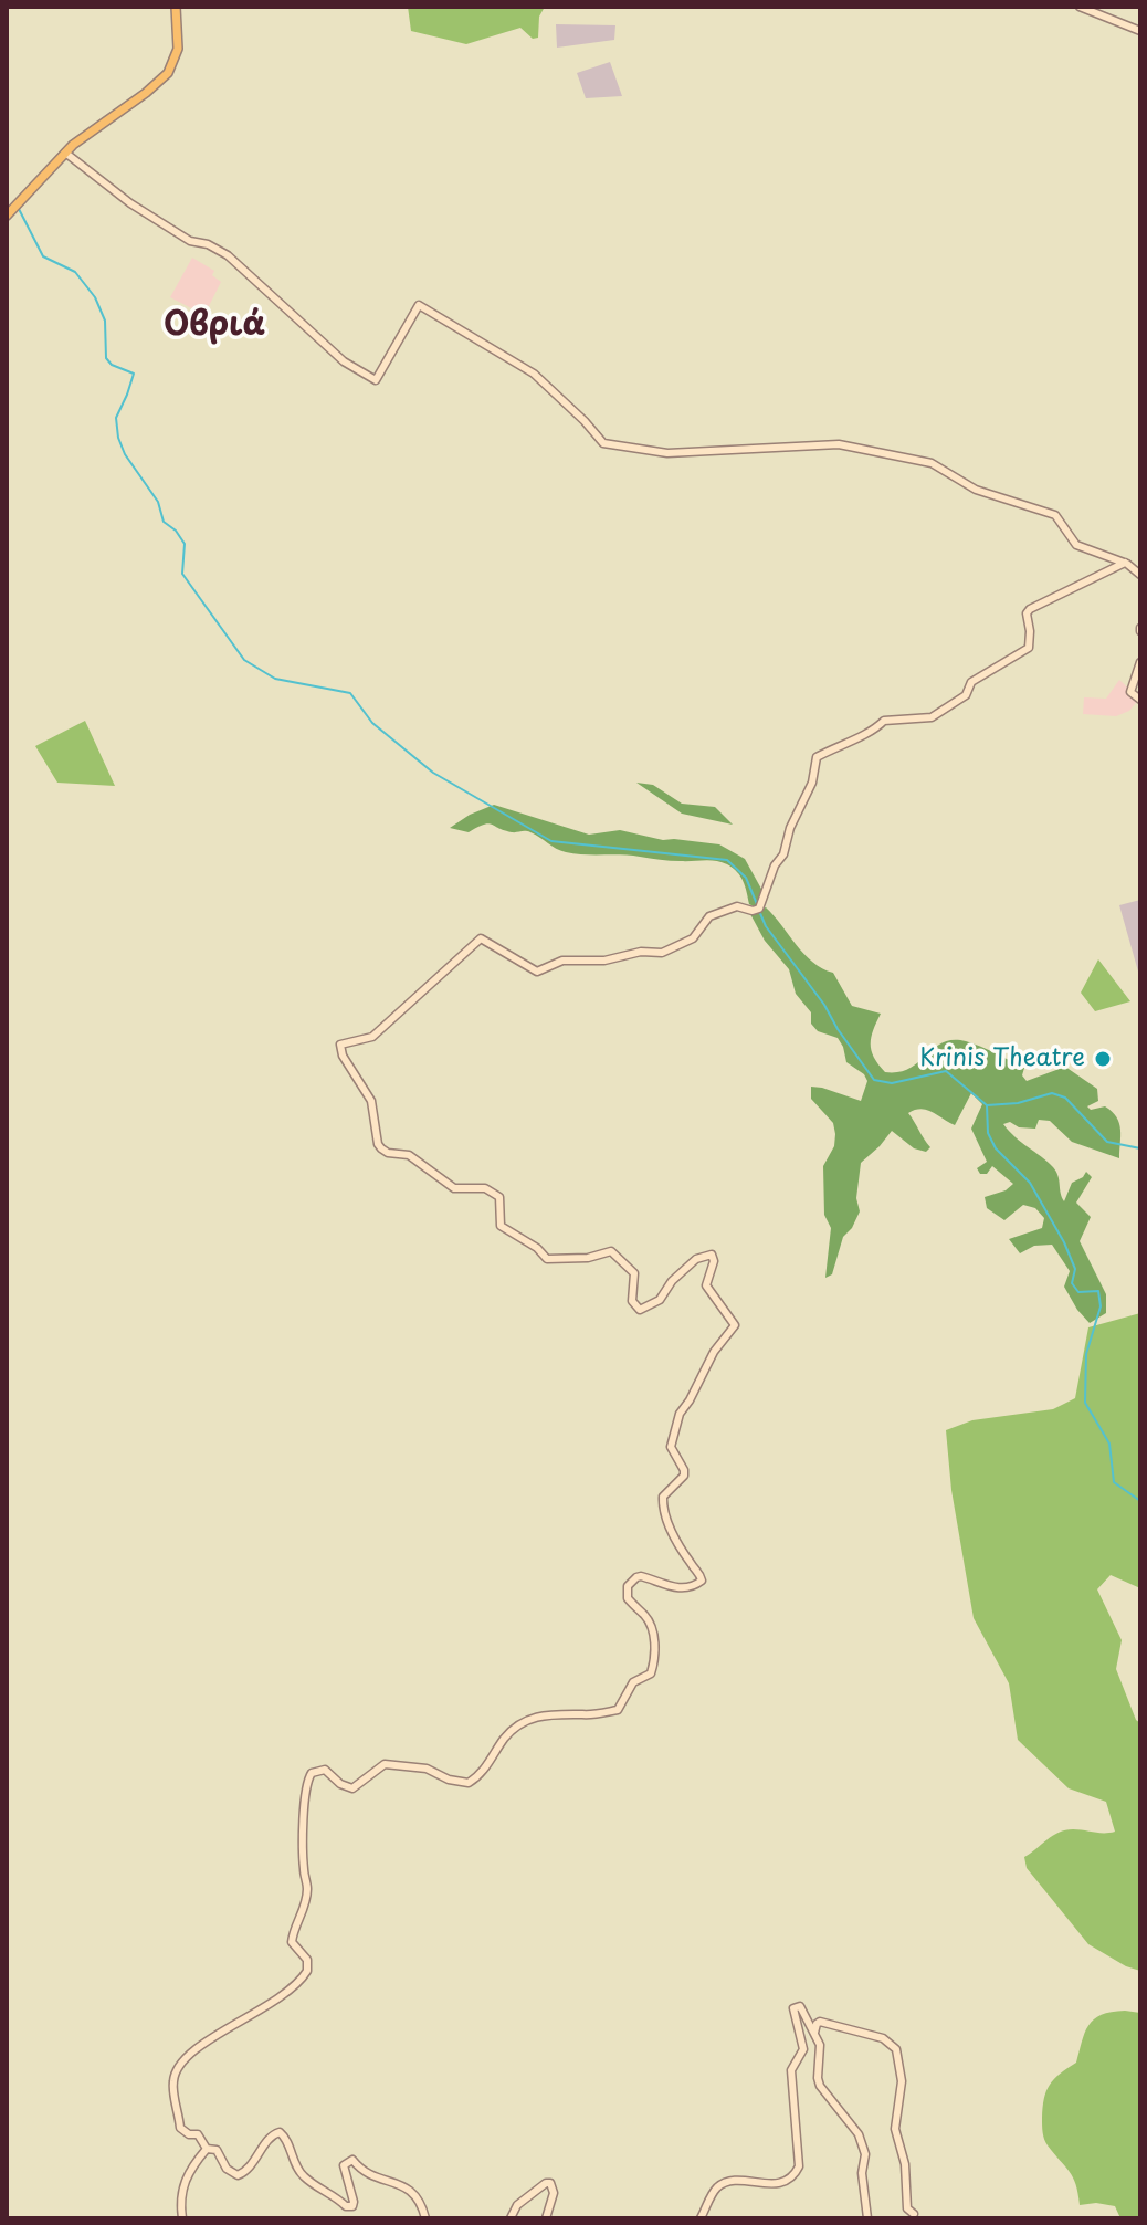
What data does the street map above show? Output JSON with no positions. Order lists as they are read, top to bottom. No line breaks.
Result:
{"districts":["Οβριά"],"places":["Krinis Theatre"]}
